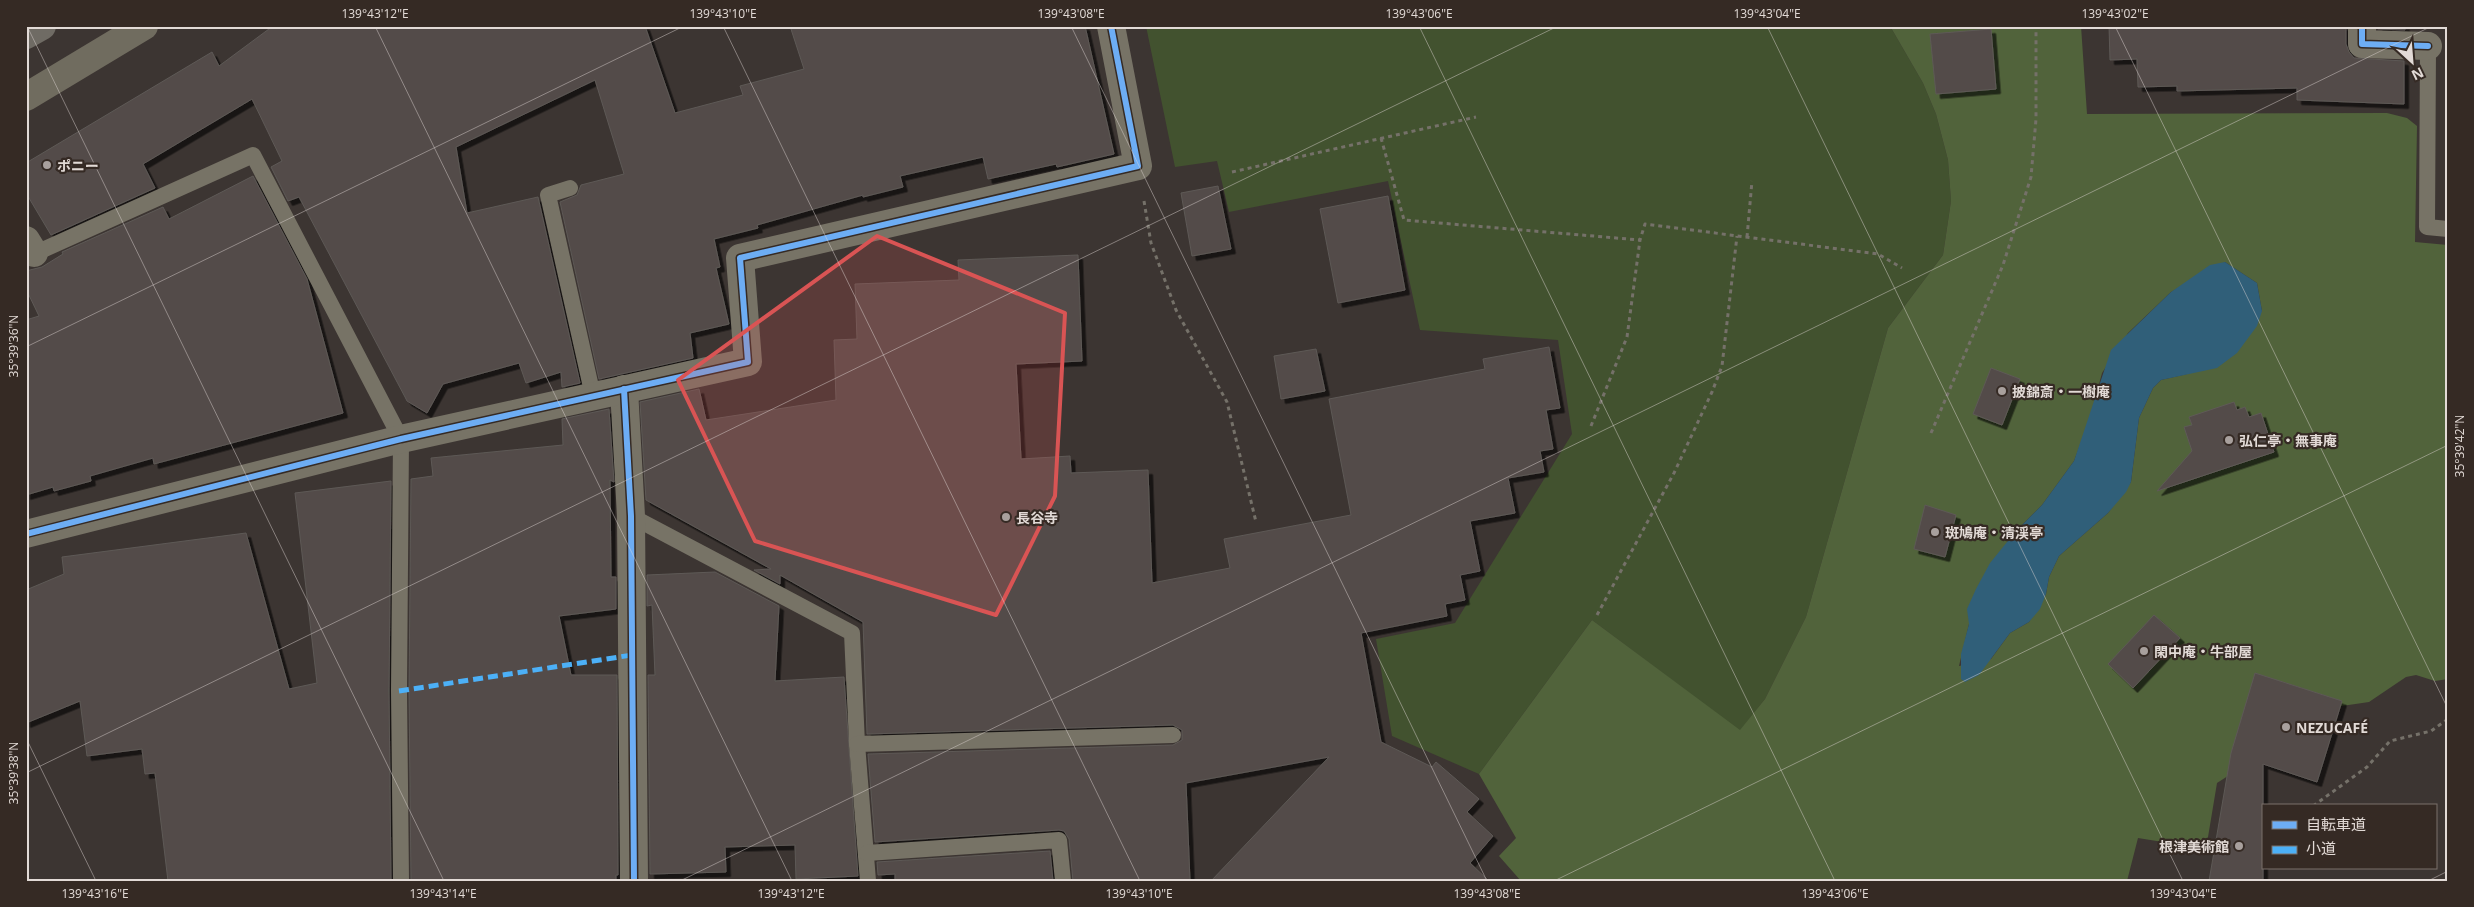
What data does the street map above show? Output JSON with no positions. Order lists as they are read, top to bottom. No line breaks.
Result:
{"places":["ポニー","披錦斎・一樹庵","弘仁亭・無事庵","長谷寺","斑鳩庵・清渓亭","閑中庵・牛部屋","NEZUCAFÉ","根津美術館"],"legend":["自転車道","小道"],"north":"bottom right","coordinates":["139°43'12\"E","139°43'10\"E","139°43'08\"E","139°43'06\"E","139°43'04\"E","139°43'02\"E","35°39'36\"N","35°39'42\"N","35°39'38\"N","139°43'16\"E","139°43'14\"E"]}
